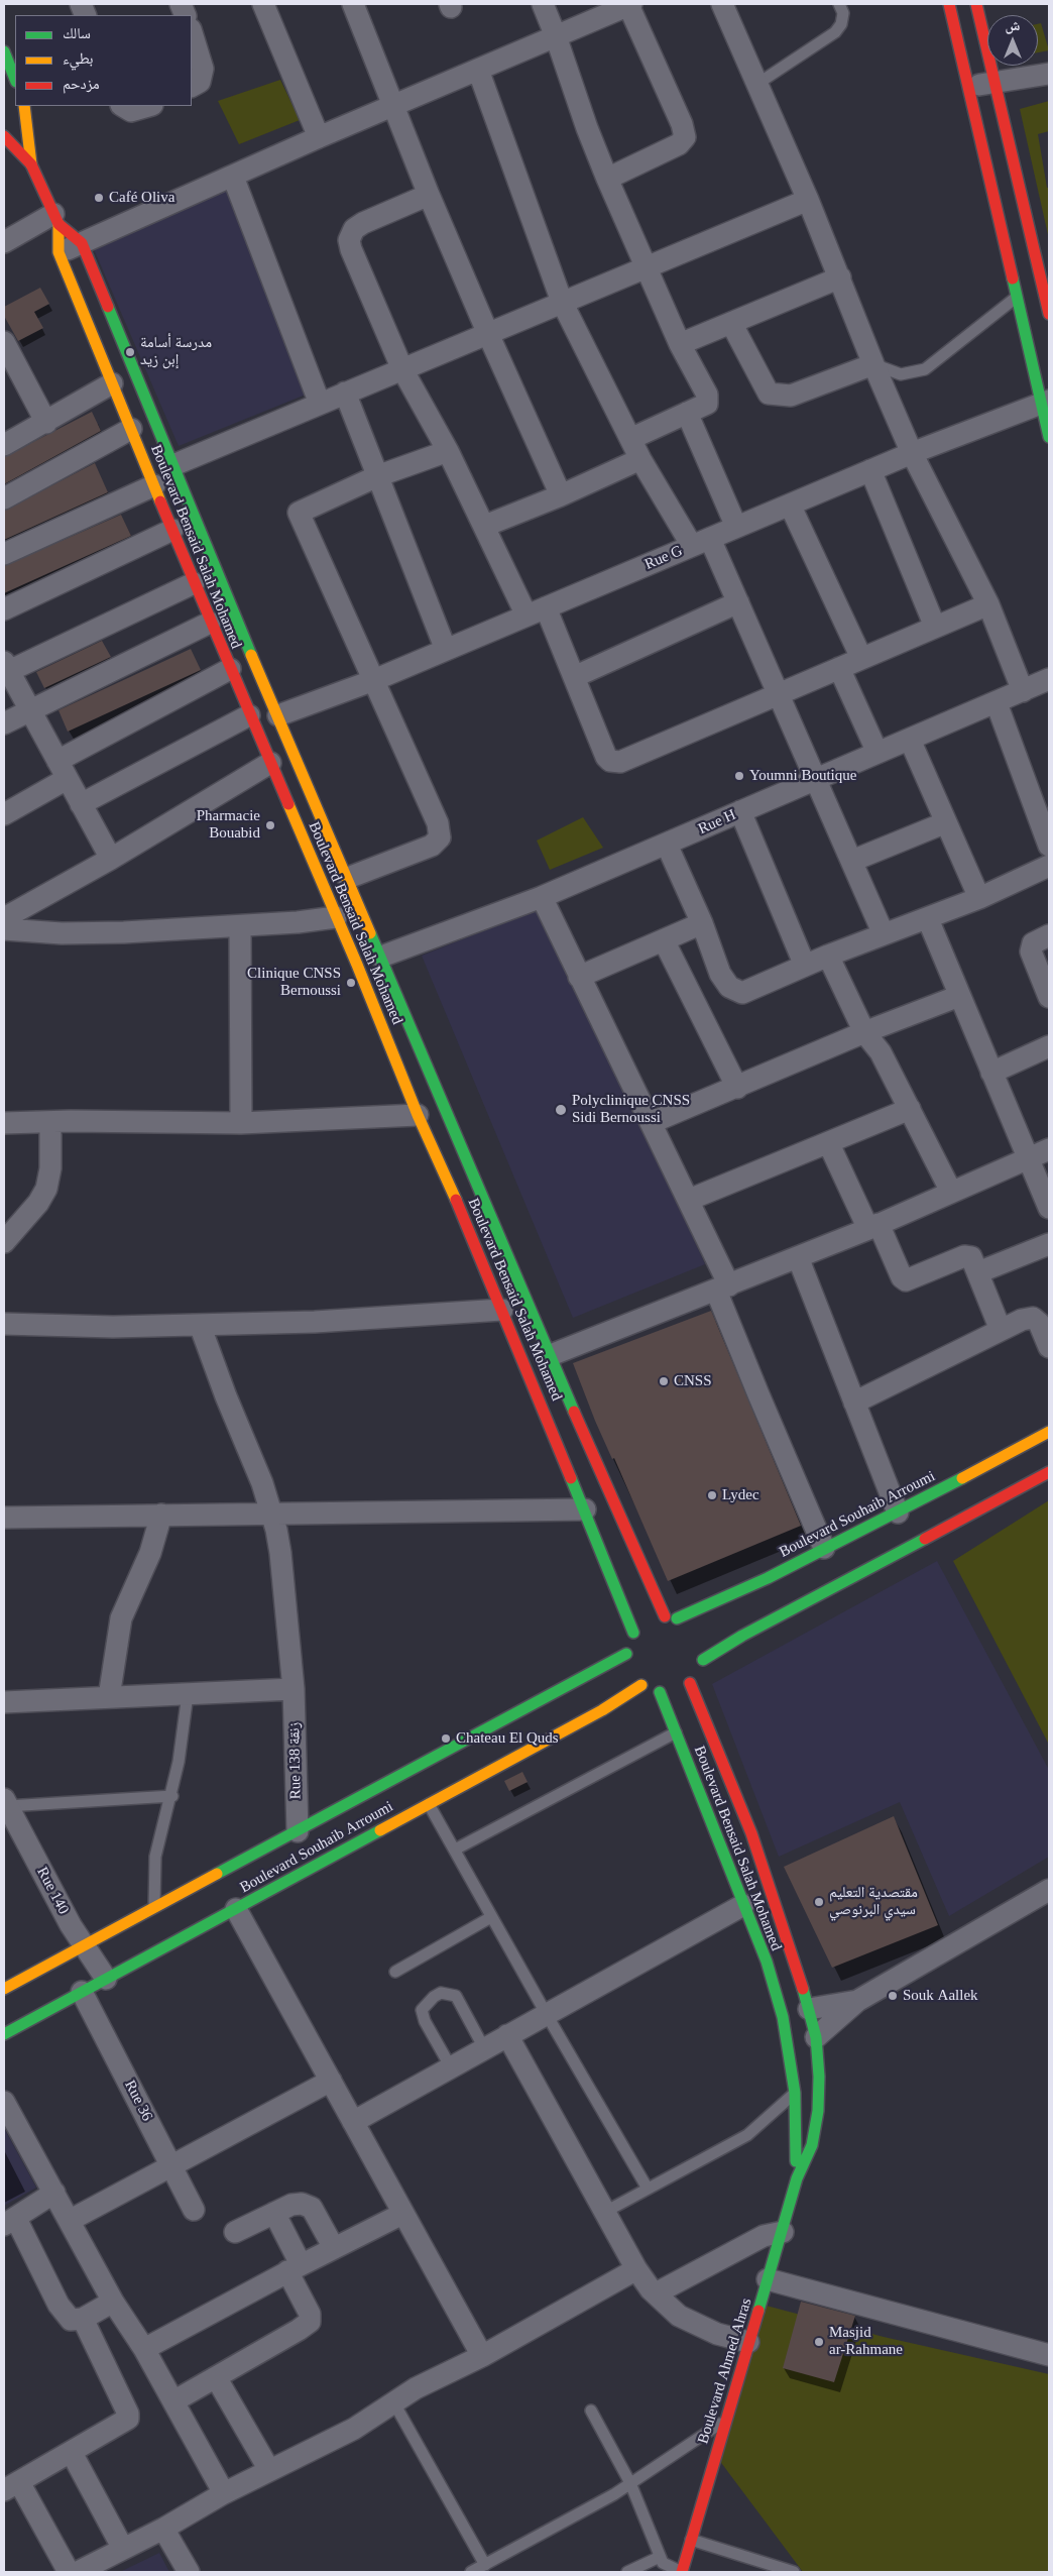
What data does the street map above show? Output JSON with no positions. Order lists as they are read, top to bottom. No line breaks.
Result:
{"streets":{"street":["Boulevard Bensaid Salah Mohamed","Rue G","Rue H","Boulevard Souhaib Arroumi","Rue 138 زنقة","Rue 140","Rue 36","Boulevard Ahmed Ahras"]},"crossings":[["Boulevard Bensaid Salah Mohamed","Rue G"],["Boulevard Bensaid Salah Mohamed","Rue H"],["Boulevard Bensaid Salah Mohamed","Boulevard Souhaib Arroumi"],["Boulevard Bensaid Salah Mohamed","Boulevard Ahmed Ahras"],["Boulevard Souhaib Arroumi","Rue 138 زنقة"],["Boulevard Souhaib Arroumi","Rue 140"],["Boulevard Souhaib Arroumi","Rue 36"]],"places":["Café Oliva","مدرسة أسامة إبن زيد","Youmni Boutique","Pharmacie Bouabid","Clinique CNSS Bernoussi","Polyclinique ِCNSS Sidi Bernoussi","CNSS","Lydec","Chateau El Quds","مقتصدية التعليم سيدي البرنوصي","Souk Aallek","Masjid ar-Rahmane"],"legend":["سالك","بطيء","مزدحم"],"north":"top"}
